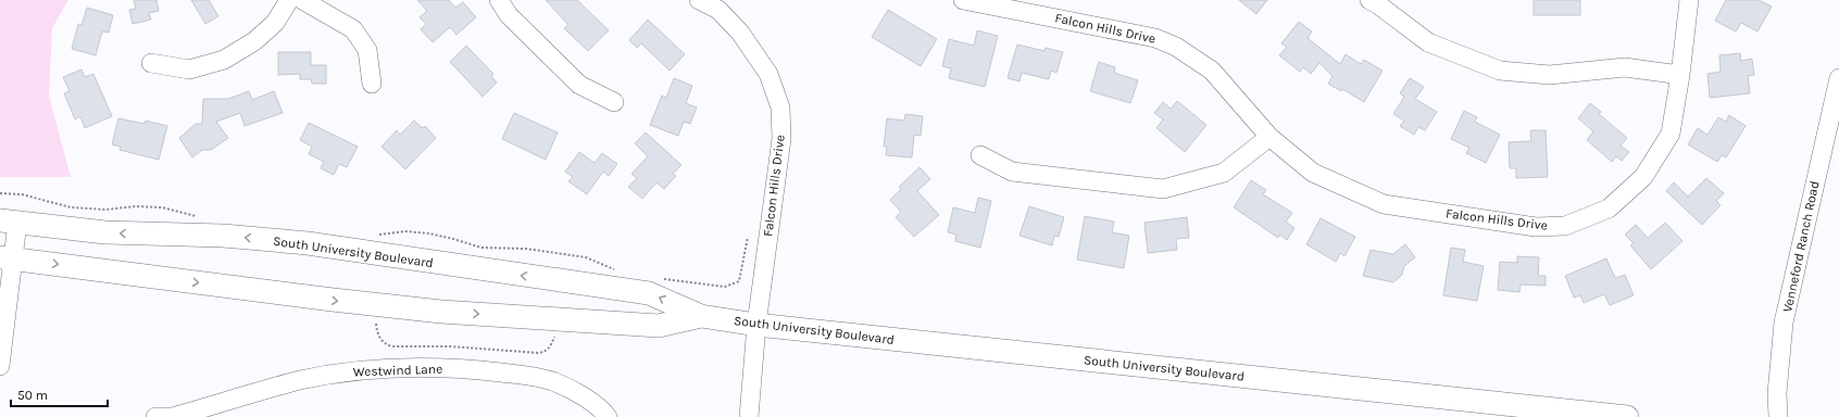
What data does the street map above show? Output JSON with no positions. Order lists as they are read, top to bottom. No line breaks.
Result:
{"streets":{"main road":["South University Boulevard"],"street":["Falcon Hills Drive","Venneford Ranch Road","Westwind Lane"]},"crossings":[["Falcon Hills Drive","South University Boulevard"]],"scale_bar":"50 m"}
